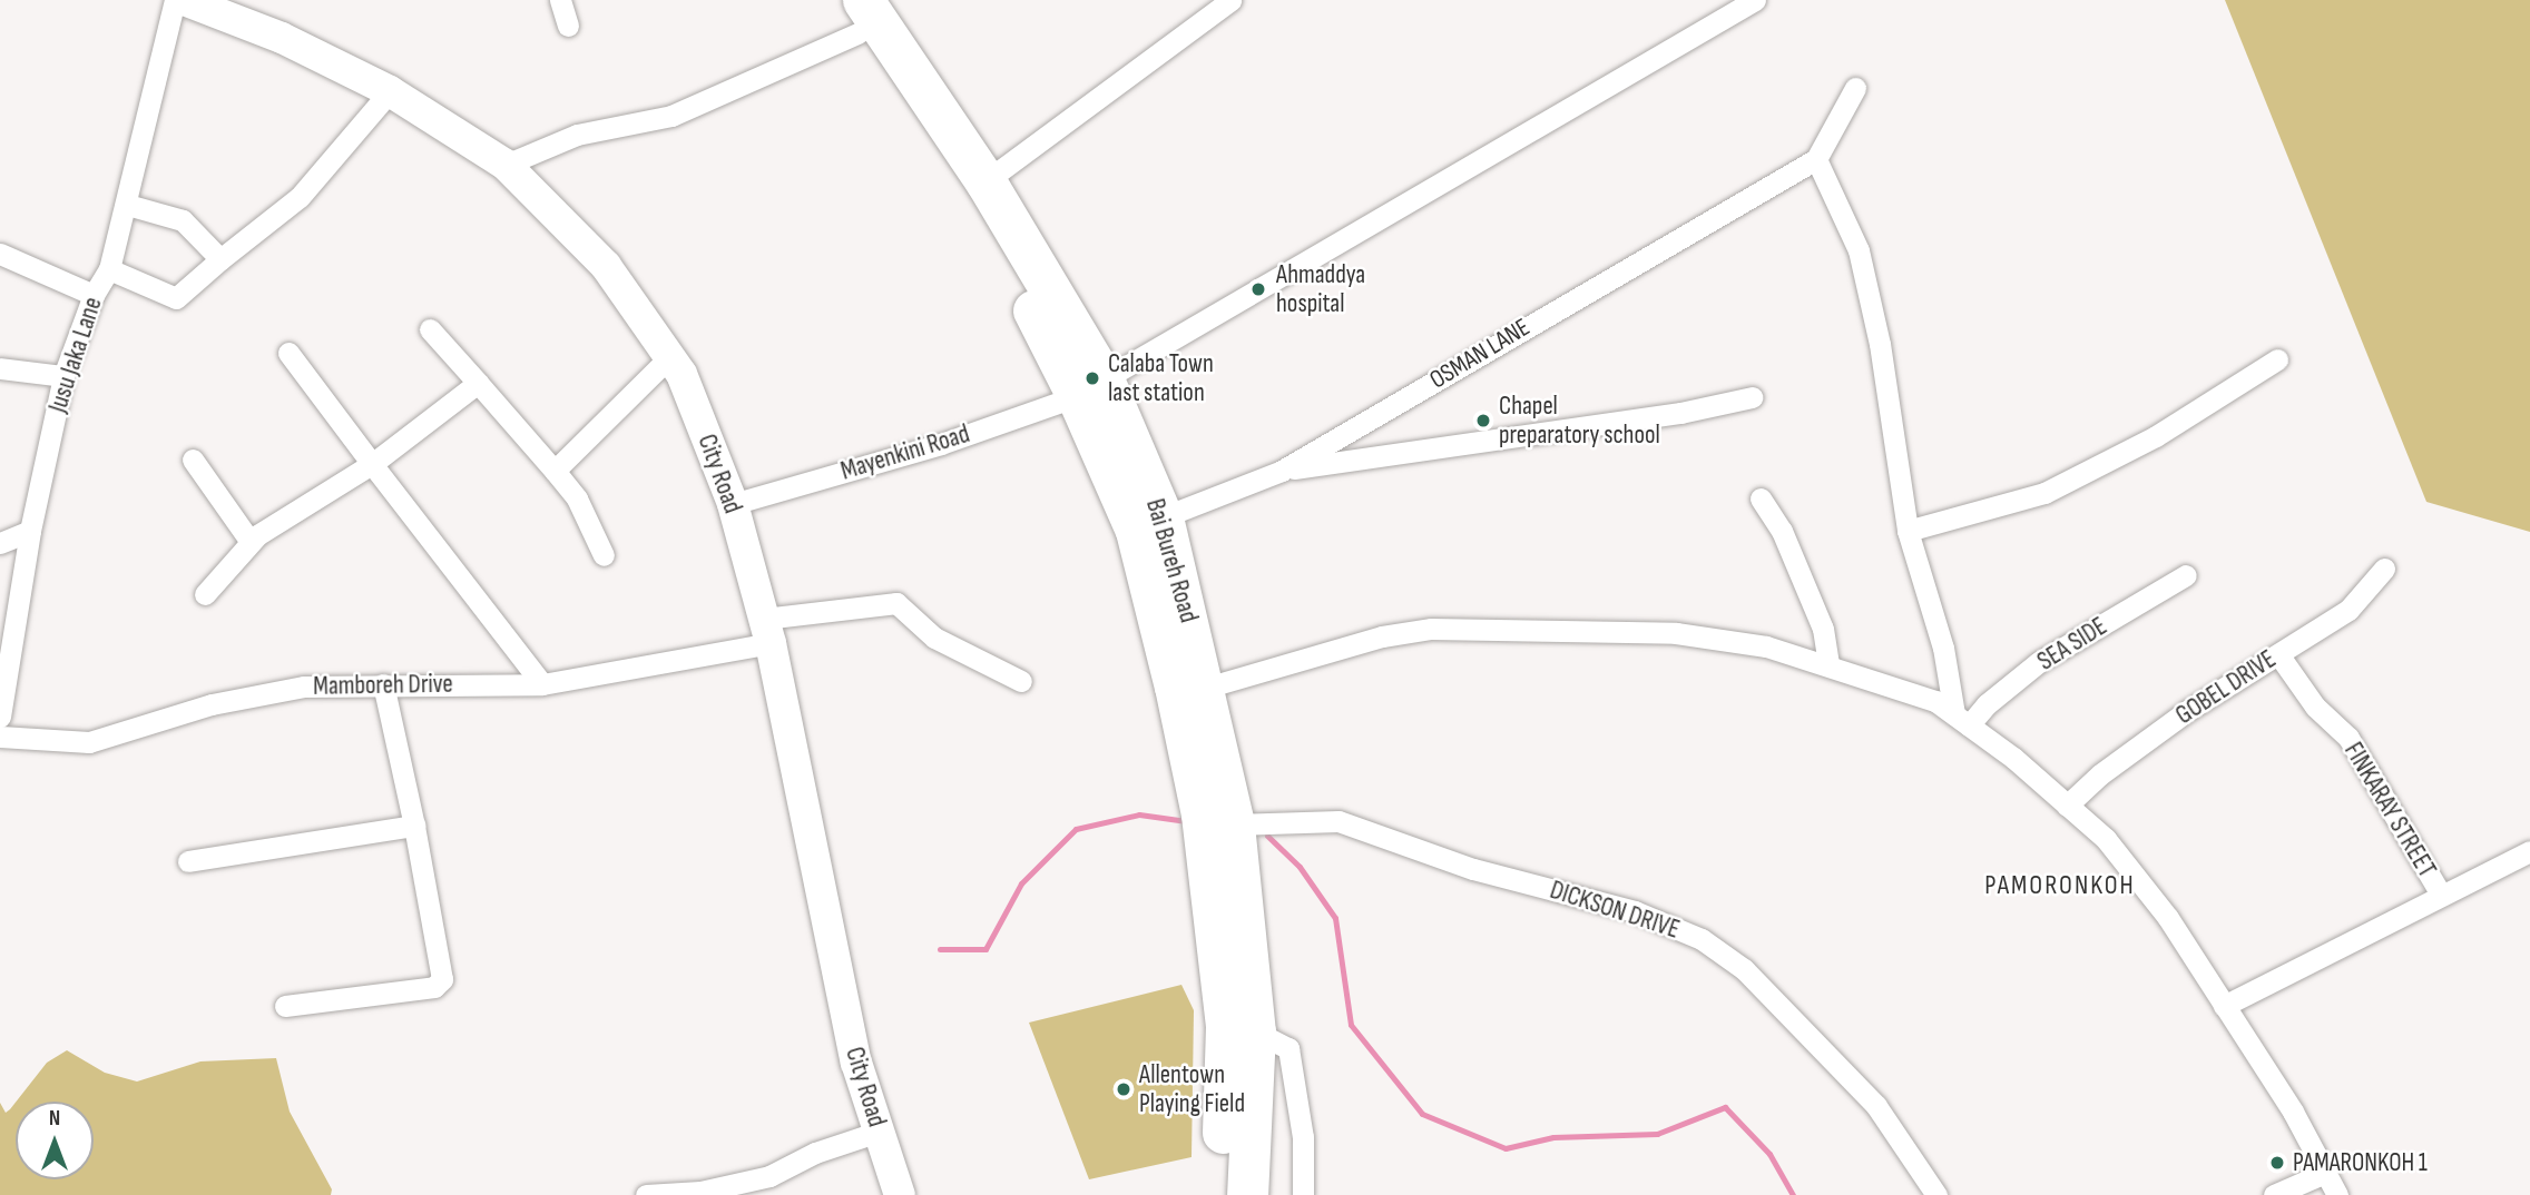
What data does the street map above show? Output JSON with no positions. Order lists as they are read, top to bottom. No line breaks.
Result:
{"streets":{"highway":["Bai Bureh Road"],"main road":["City Road"],"street":["OSMAN LANE","Jusu Jaka Lane","Mayenkini Road","SEA SIDE","Mamboreh Drive","GOBEL DRIVE","FINKARAY STREET","DICKSON DRIVE"]},"crossings":[["OSMAN LANE","Bai Bureh Road"],["Mayenkini Road","City Road"],["Mayenkini Road","Bai Bureh Road"],["City Road","Mamboreh Drive"],["Bai Bureh Road","DICKSON DRIVE"],["GOBEL DRIVE","FINKARAY STREET"]],"districts":["PAMORONKOH"],"places":["Ahmaddya hospital","Calaba Town last station","Chapel preparatory school","Allentown Playing Field","PAMARONKOH 1"],"north":"top"}
